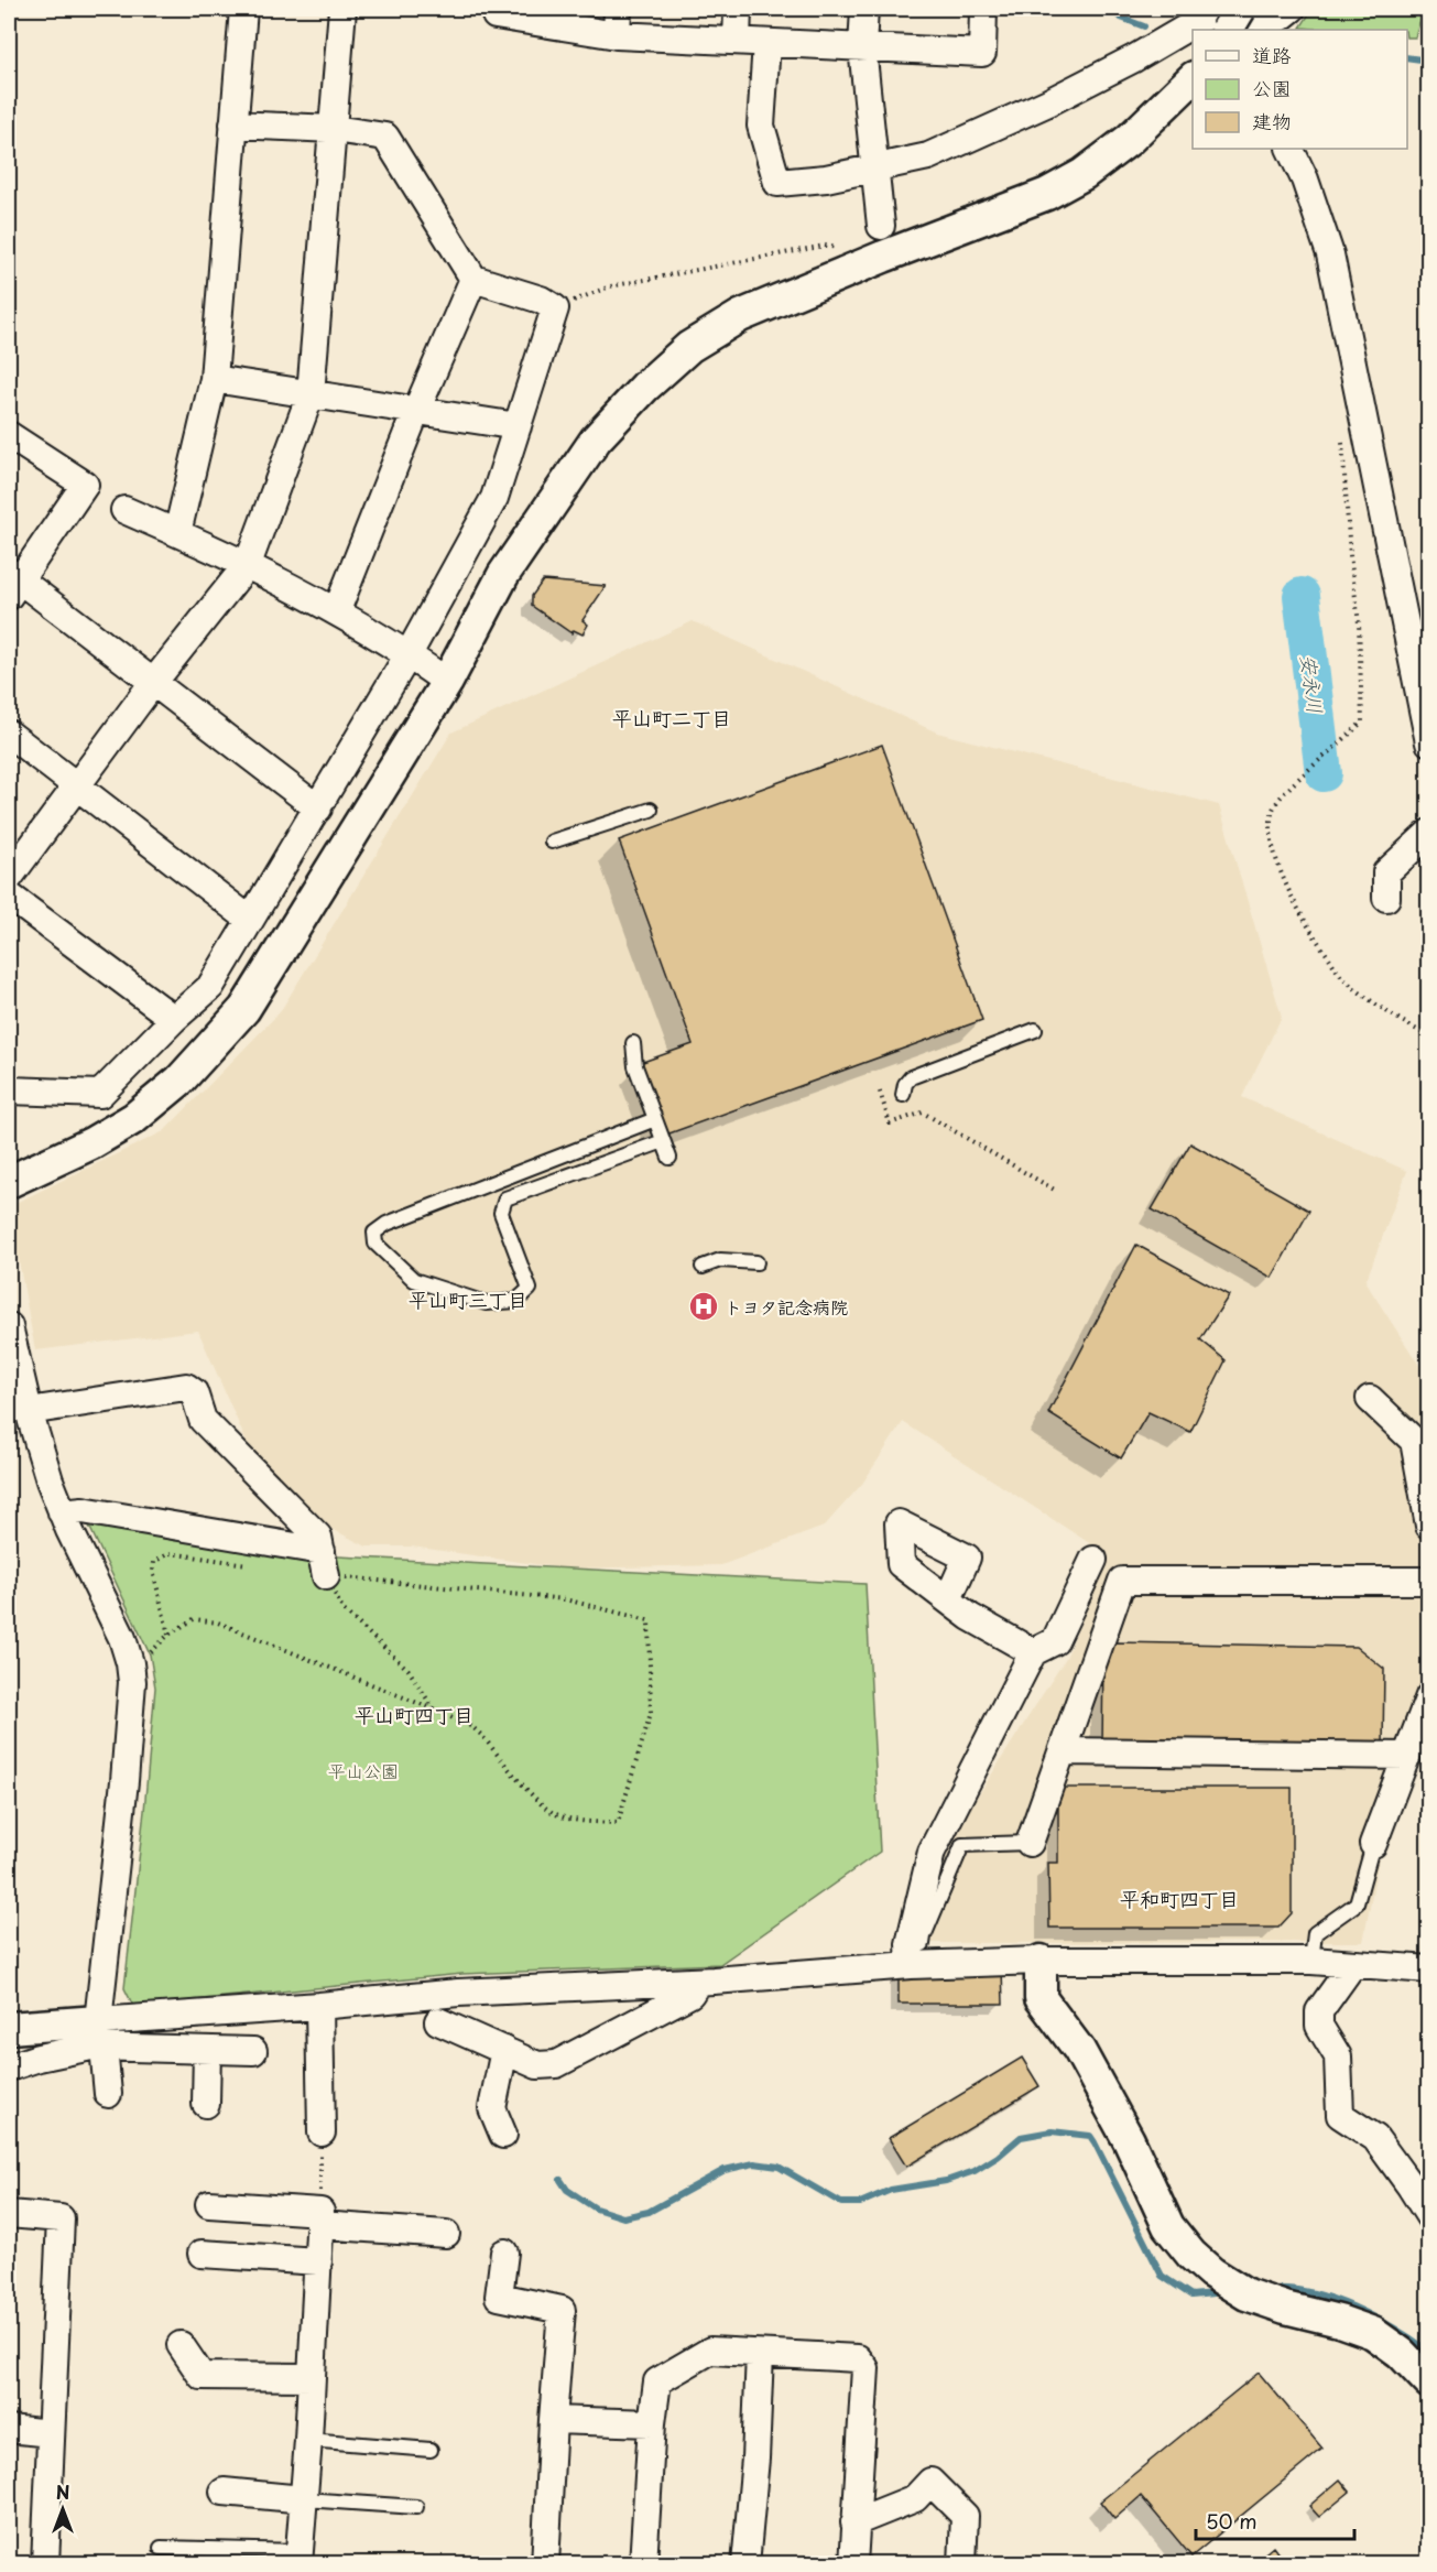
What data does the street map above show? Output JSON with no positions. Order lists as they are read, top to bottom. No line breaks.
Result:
{"districts":["平山町二丁目","平山町三丁目","平山町四丁目","平和町四丁目"],"water":["安永川"],"parks":["平山公園"],"places":{"hospital":["トヨタ記念病院"]},"legend":["道路","公園","建物"],"scale_bar":"50 m","north":"top"}
